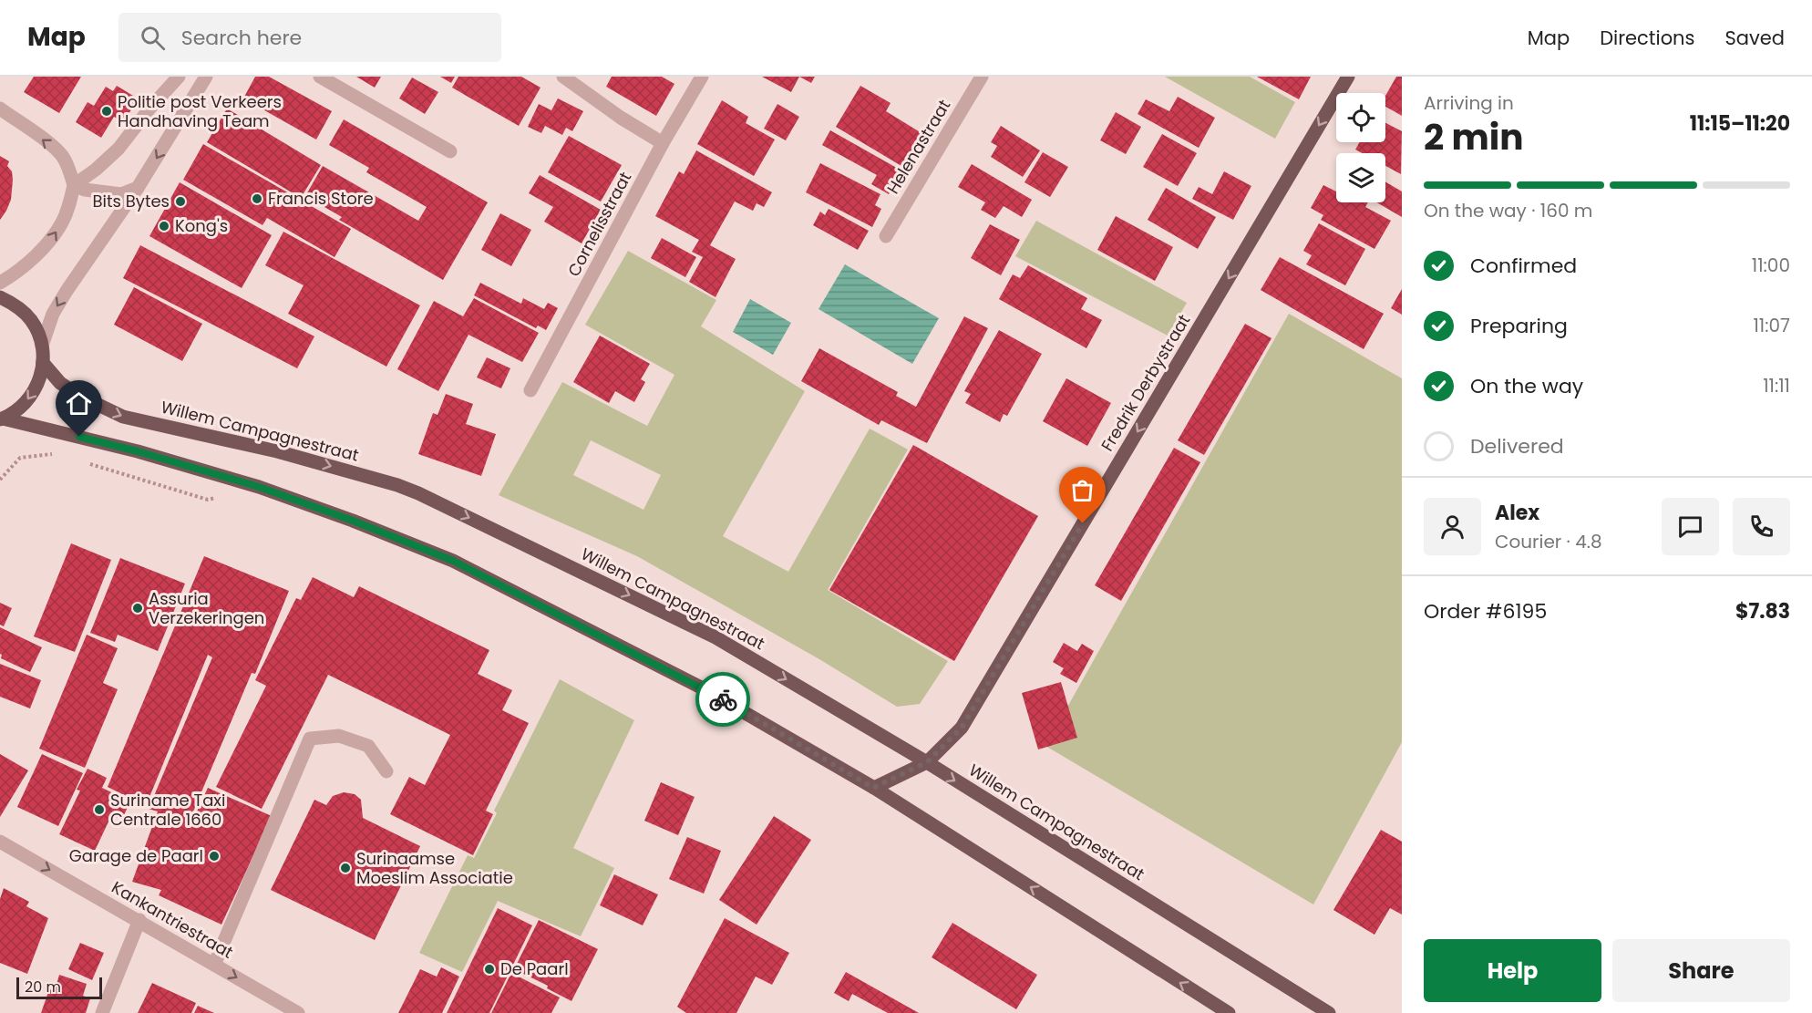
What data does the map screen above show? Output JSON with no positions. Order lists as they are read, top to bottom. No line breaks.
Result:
{"streets":{"main road":["Fredrik Derbystraat","Willem Campagnestraat"],"street":["Helenastraat","Cornelisstraat","Kankantriestraat"]},"crossings":[["Fredrik Derbystraat","Willem Campagnestraat"]],"one_way":["Fredrik Derbystraat","Kankantriestraat"],"places":["Politie post Verkeers Handhaving Team","Francis Store","Bits Bytes","Kong's","Assuria Verzekeringen","Suriname Taxi Centrale 1660","Garage de Paarl","Surinaamse Moeslim Associatie","De Paarl"],"scale_bar":"20 m","page":{"header":"Map","search":"Search here","nav":["Map","Directions","Saved"],"heading":["2 min","Arriving in","11:15–11:20"],"panel":["Alex","Courier · 4.8","Order #6195","$7.83"],"bar":"On the way · 160 m","list":[["Confirmed","11:00"],["Preparing","11:07"],["On the way","11:11"],"Delivered"],"buttons":["Help","Share"],"scale":"20 m"}}
